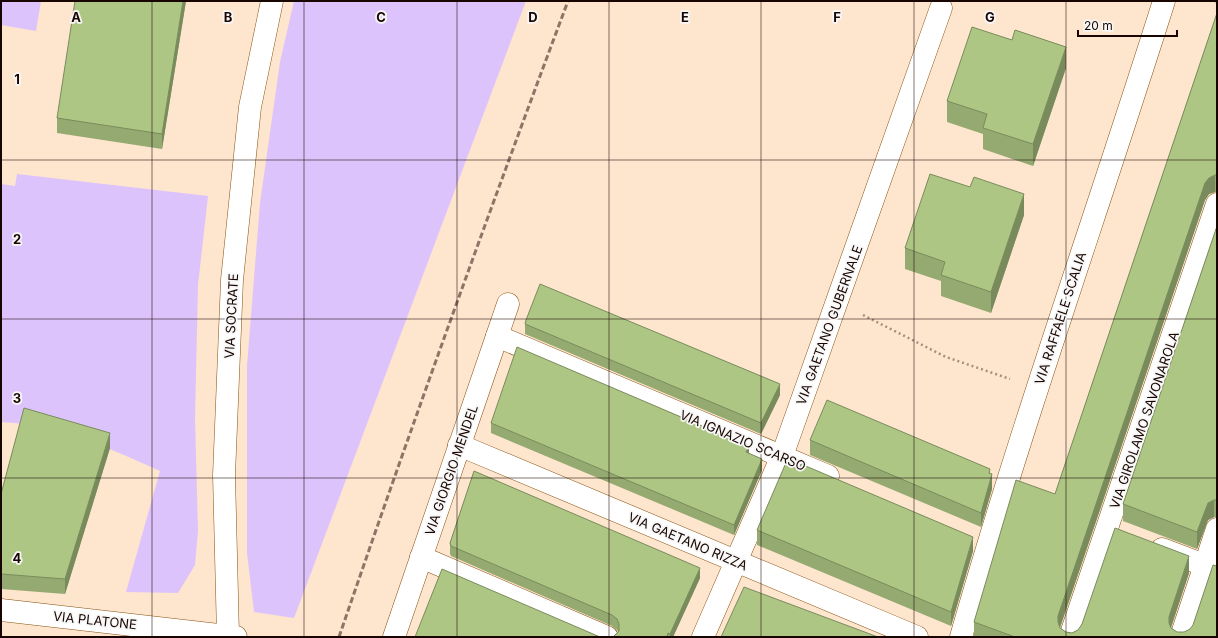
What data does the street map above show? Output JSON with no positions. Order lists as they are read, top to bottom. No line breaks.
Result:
{"streets":{"street":["VIA SOCRATE","VIA RAFFAELE SCALIA","VIA GAETANO GUBERNALE","VIA GIROLAMO SAVONAROLA","VIA IGNAZIO SCARSO","VIA GIORGIO MENDEL","VIA GAETANO RIZZA","VIA PLATONE"]},"crossings":[["VIA SOCRATE","VIA PLATONE"],["VIA GAETANO GUBERNALE","VIA IGNAZIO SCARSO"],["VIA GAETANO GUBERNALE","VIA GAETANO RIZZA"],["VIA IGNAZIO SCARSO","VIA GIORGIO MENDEL"],["VIA GIORGIO MENDEL","VIA GAETANO RIZZA"]],"scale_bar":"20 m","grid":{"columns":["A","B","C","D","E","F","G"],"rows":["1","2","3","4"]}}
